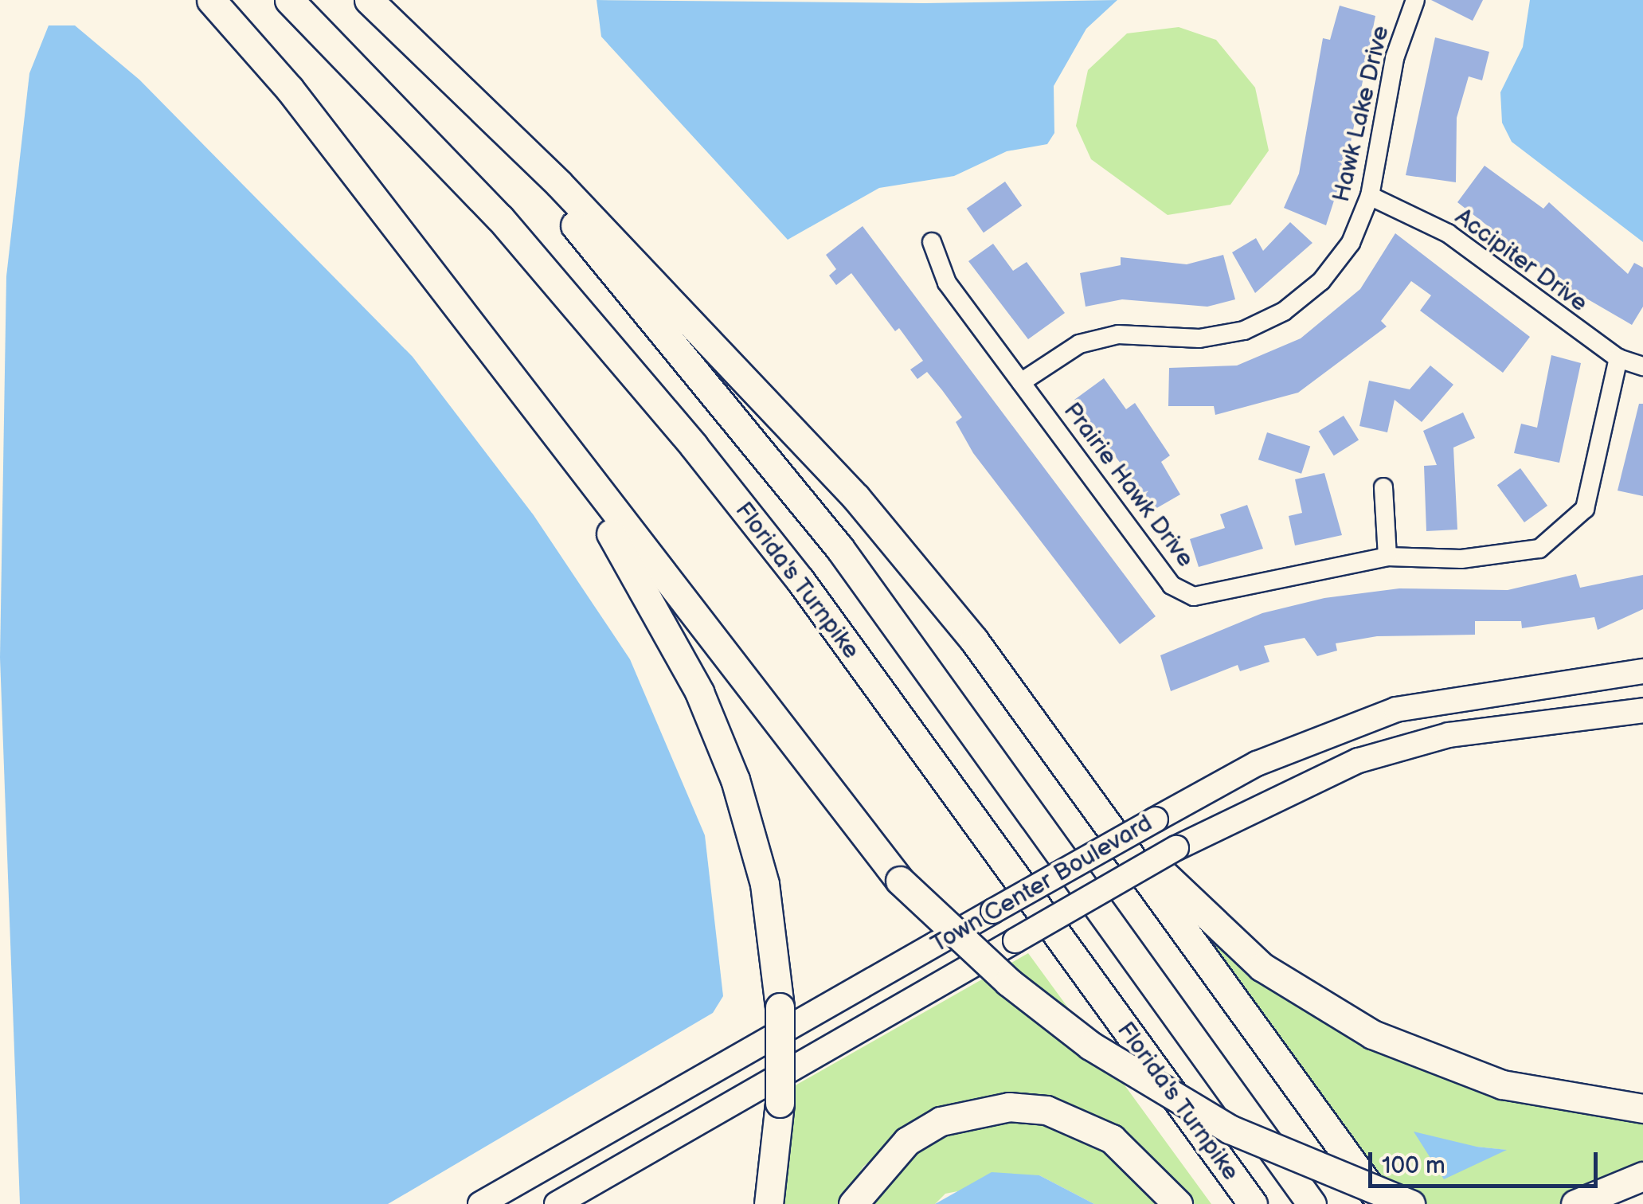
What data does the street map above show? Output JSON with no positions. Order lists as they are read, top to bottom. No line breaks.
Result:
{"streets":{"highway":["Florida's Turnpike"],"main road":["Town Center Boulevard"],"street":["Hawk Lake Drive","Accipiter Drive","Prairie Hawk Drive"]},"crossings":[["Hawk Lake Drive","Accipiter Drive"],["Hawk Lake Drive","Prairie Hawk Drive"],["Accipiter Drive","Prairie Hawk Drive"]],"scale_bar":"100 m"}
